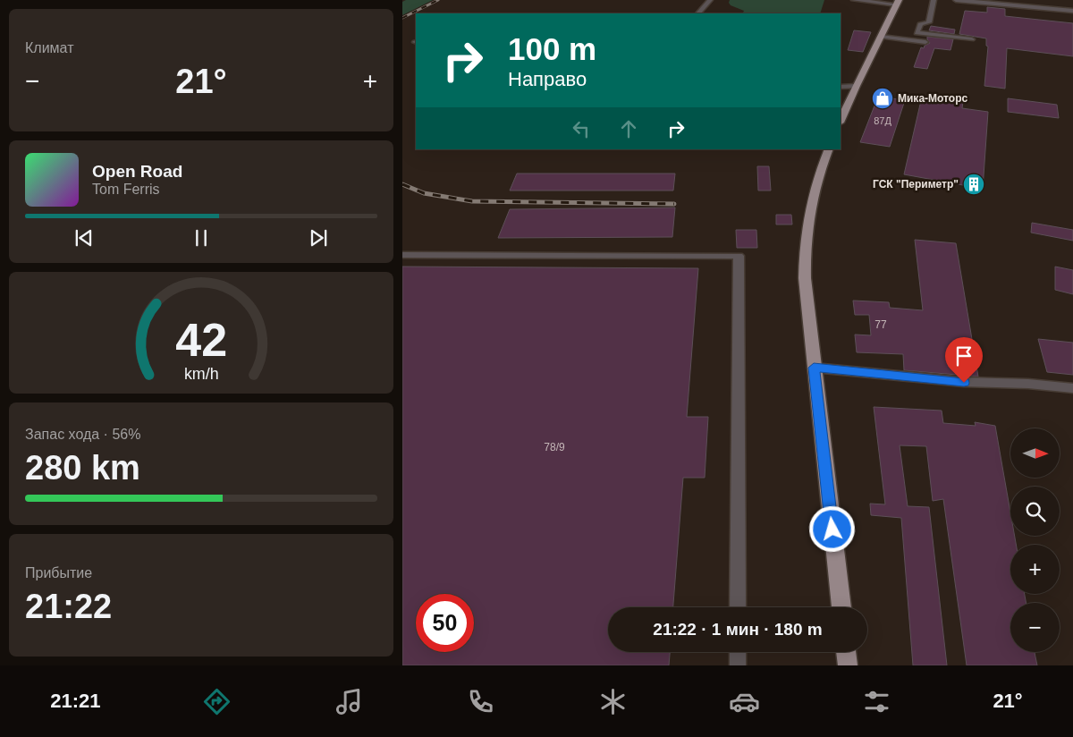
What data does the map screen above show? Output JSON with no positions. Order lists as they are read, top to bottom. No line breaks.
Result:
{"places":{"shop":["Мика-Моторс"],"building":["ГСК \"Периметр\""]},"house_numbers":["87Д","77","78/9"],"north":"right","page":{"tile":["Климат",["Запас хода · 56%","280 km"],["Прибытие","21:22"]],"turn":["100 m","Направо"],"heat":["−","21°","+"],"song":["Open Road","Tom Ferris"],"map_buttons":["+","−"],"limit":"50","trip":"21:22 · 1 мин · 180 m","tabs":["21:21","21°"],"gauge":["42","km/h"]}}
